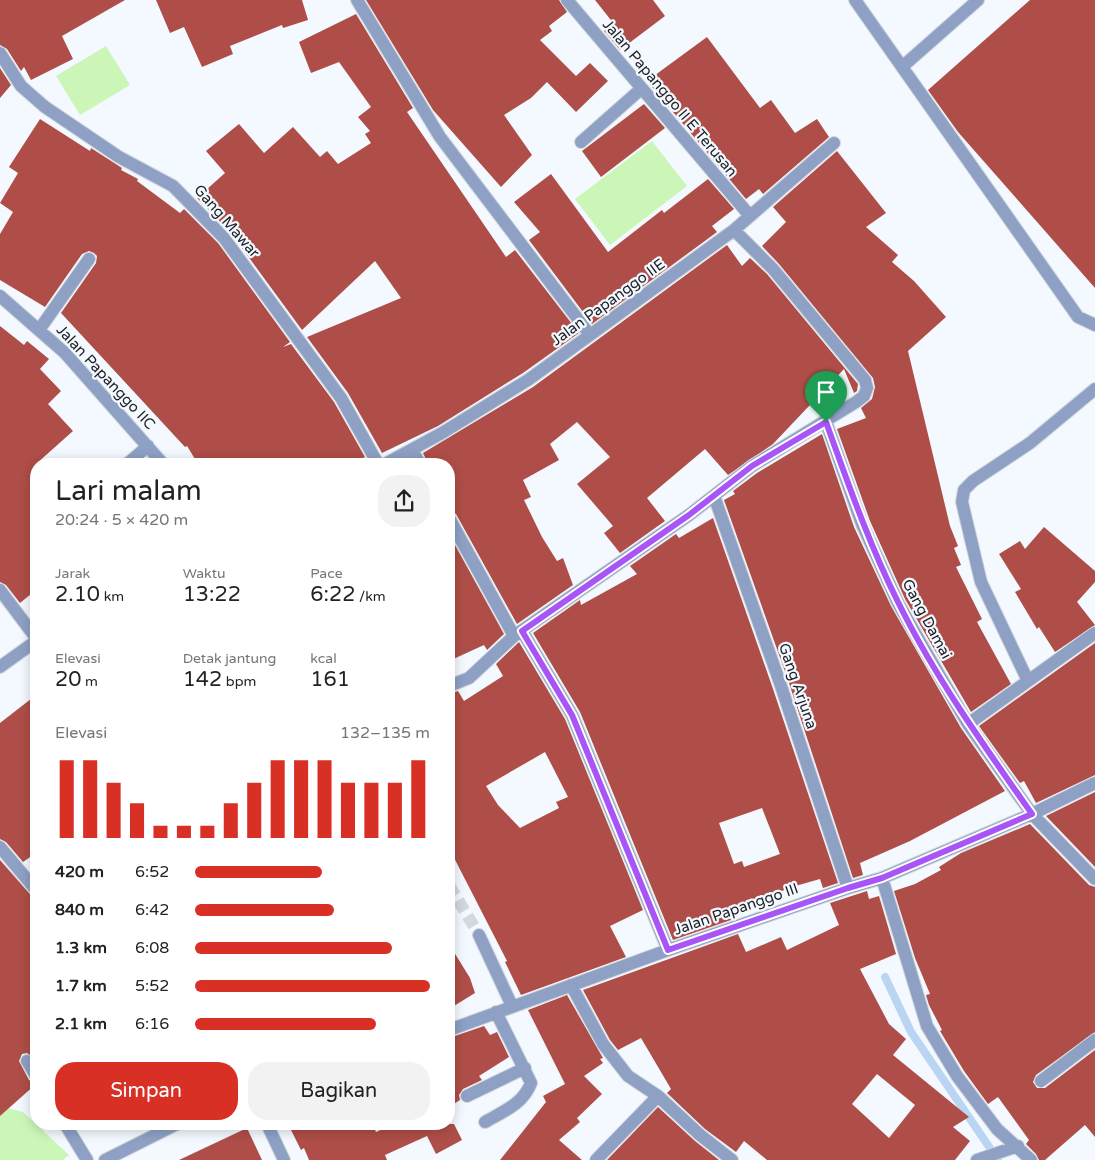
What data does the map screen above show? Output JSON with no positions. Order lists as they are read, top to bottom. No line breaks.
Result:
{"streets":{"street":["Jalan Papanggo II E Terusan","Gang Mawar","Jalan Papanggo IIE","Jalan Papanggo IIC","Gang Damai","Gang Arjuna","Jalan Papanggo III"]},"crossings":[["Jalan Papanggo II E Terusan","Jalan Papanggo IIE"],["Gang Damai","Jalan Papanggo III"],["Gang Arjuna","Jalan Papanggo III"]],"page":{"heading":["Lari malam","20:24 · 5 × 420 m"],"stats":[["Jarak","2.10 km"],["Waktu","13:22"],["Pace","6:22 /km"],["Elevasi","20 m"],["Detak jantung","142 bpm"],["kcal","161"]],"chart":["Elevasi","132–135 m"],"list":[{"name":"420 m","note":"6:52"},{"name":"840 m","note":"6:42"},{"name":"1.3 km","note":"6:08"},{"name":"1.7 km","note":"5:52"},{"name":"2.1 km","note":"6:16"}],"buttons":["Simpan","Bagikan"]}}
